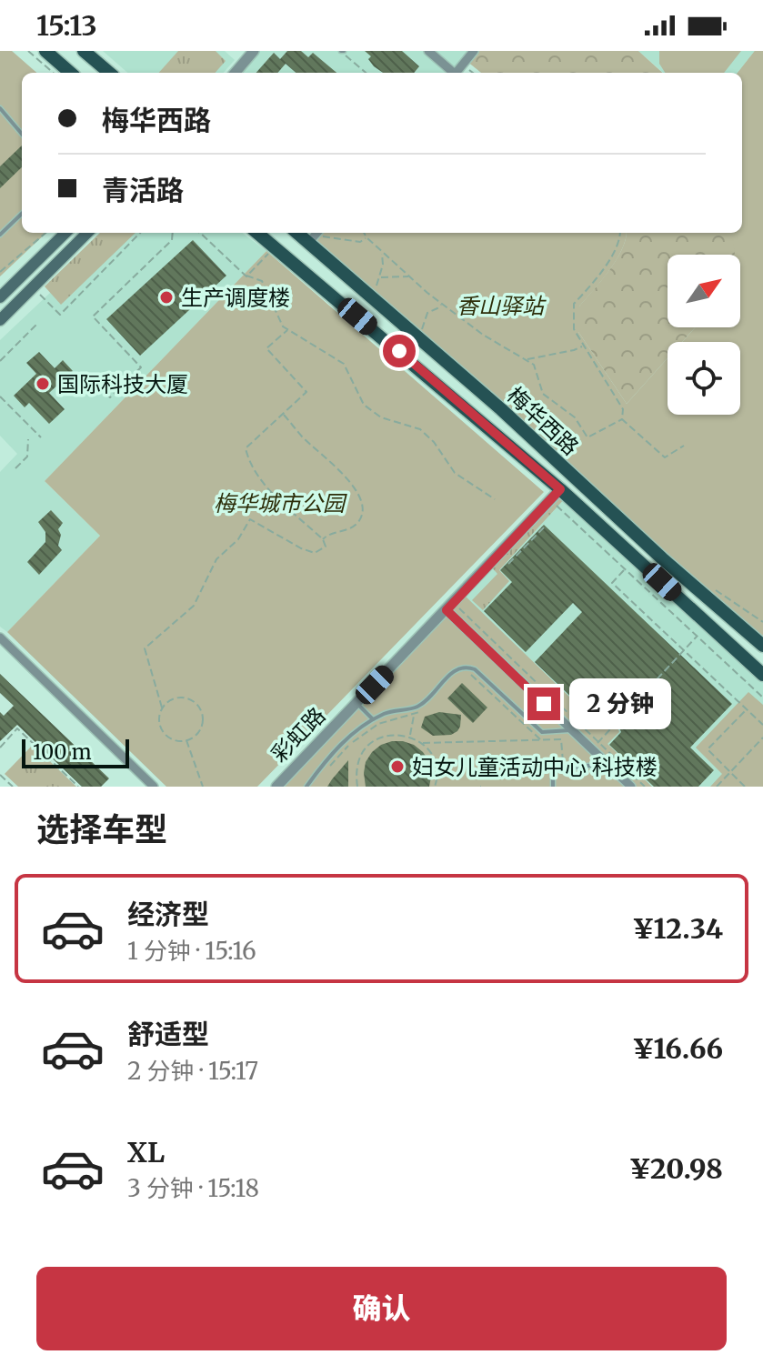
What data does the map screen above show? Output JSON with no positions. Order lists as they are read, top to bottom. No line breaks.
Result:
{"streets":{"main road":["梅华西路"],"street":["彩虹路"]},"crossings":[["梅华西路","彩虹路"]],"parks":["香山驿站","梅华城市公园"],"places":["生产调度楼","国际科技大厦","妇女儿童活动中心 科技楼"],"scale_bar":"100 m","north":"top right","page":{"status":"15:13","banner":["梅华西路","青活路"],"bubble":"2 分钟","scale":"100 m","heading":"选择车型","list":[{"name":"经济型","note":"1 分钟 · 15:16","value":"¥12.34"},{"name":"舒适型","note":"2 分钟 · 15:17","value":"¥16.66"},{"name":"XL","note":"3 分钟 · 15:18","value":"¥20.98"}],"buttons":"确认"}}
